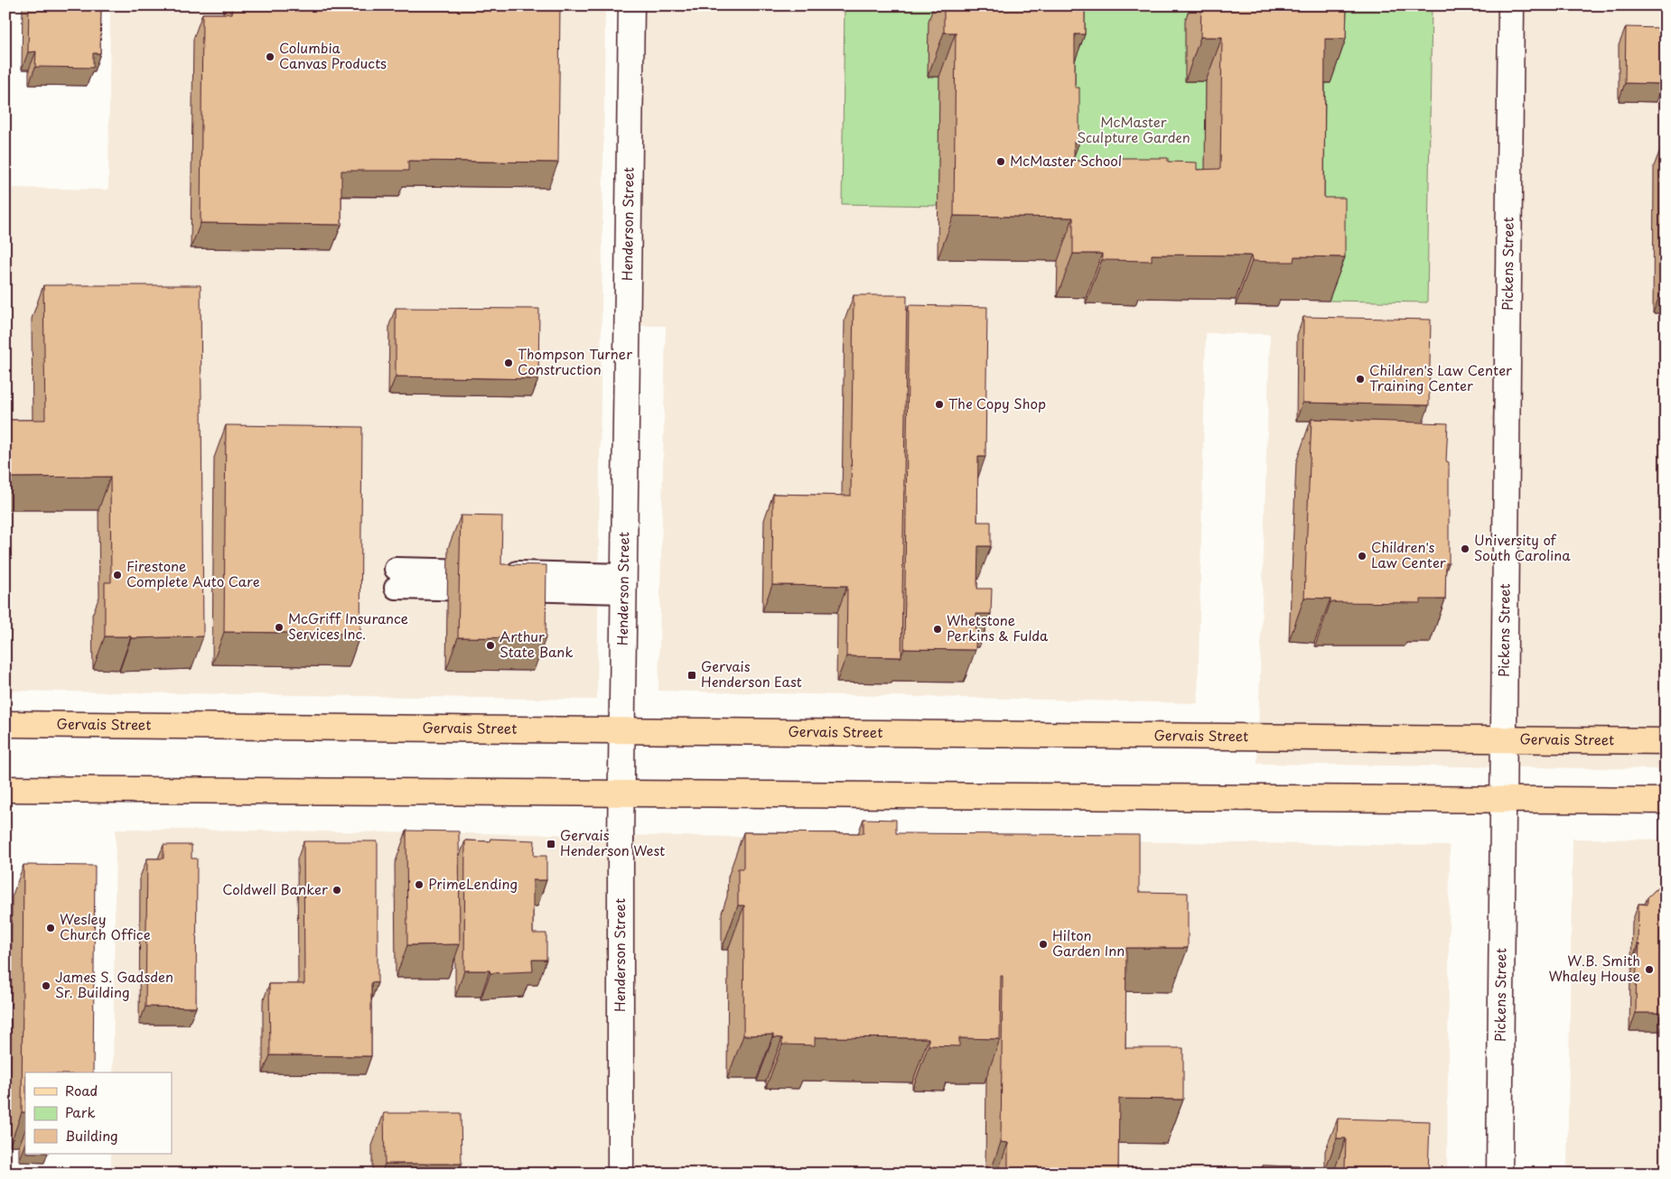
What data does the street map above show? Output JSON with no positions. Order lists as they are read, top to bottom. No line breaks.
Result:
{"streets":{"main road":["Gervais Street"],"street":["Henderson Street","Pickens Street"]},"crossings":[["Henderson Street","Gervais Street"],["Pickens Street","Gervais Street"]],"parks":["McMaster Sculpture Garden"],"places":{"other":["Columbia Canvas Products","McMaster School","Thompson Turner Construction","Children's Law Center Training Center","The Copy Shop","University of South Carolina","Children's Law Center","Firestone Complete Auto Care","McGriff Insurance Services Inc.","Whetstone Perkins & Fulda","Arthur State Bank","PrimeLending","Coldwell Banker","Wesley Church Office","Hilton Garden Inn","W.B. Smith Whaley House","James S. Gadsden Sr. Building"],"transit":["Gervais Henderson East","Gervais Henderson West"]},"legend":["Road","Park","Building"]}
